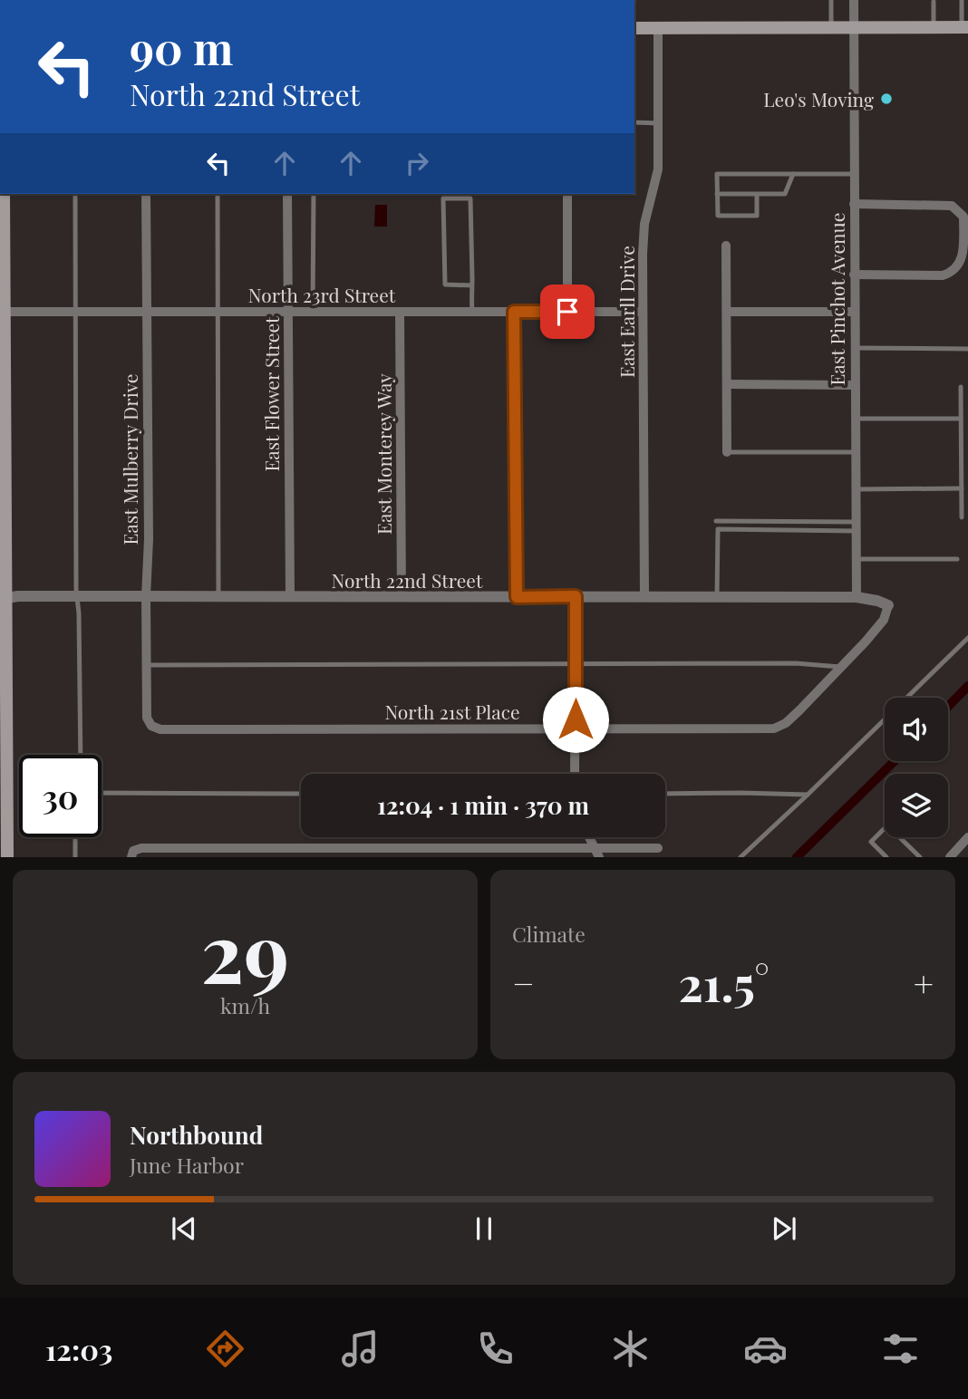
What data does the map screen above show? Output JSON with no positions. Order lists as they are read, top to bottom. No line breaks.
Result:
{"streets":{"street":["North 23rd Street","East Pinchot Avenue","East Earll Drive","East Flower Street","East Monterey Way","East Mulberry Drive","North 22nd Street","North 21st Place"]},"crossings":[["North 23rd Street","East Earll Drive"],["North 23rd Street","East Flower Street"],["North 23rd Street","East Monterey Way"],["North 23rd Street","East Mulberry Drive"],["East Pinchot Avenue","North 22nd Street"],["East Earll Drive","North 22nd Street"],["East Flower Street","North 22nd Street"],["East Monterey Way","North 22nd Street"],["East Mulberry Drive","North 22nd Street"],["East Mulberry Drive","North 21st Place"],["North 22nd Street","North 21st Place"]],"places":["Leo's Moving"],"page":{"turn":["90 m","North 22nd Street"],"limit":"30","trip":"12:04 · 1 min · 370 m","tile":[["29","km/h"],"Climate"],"heat":["−","21.5°","+"],"song":["Northbound","June Harbor"],"tabs":"12:03"}}
